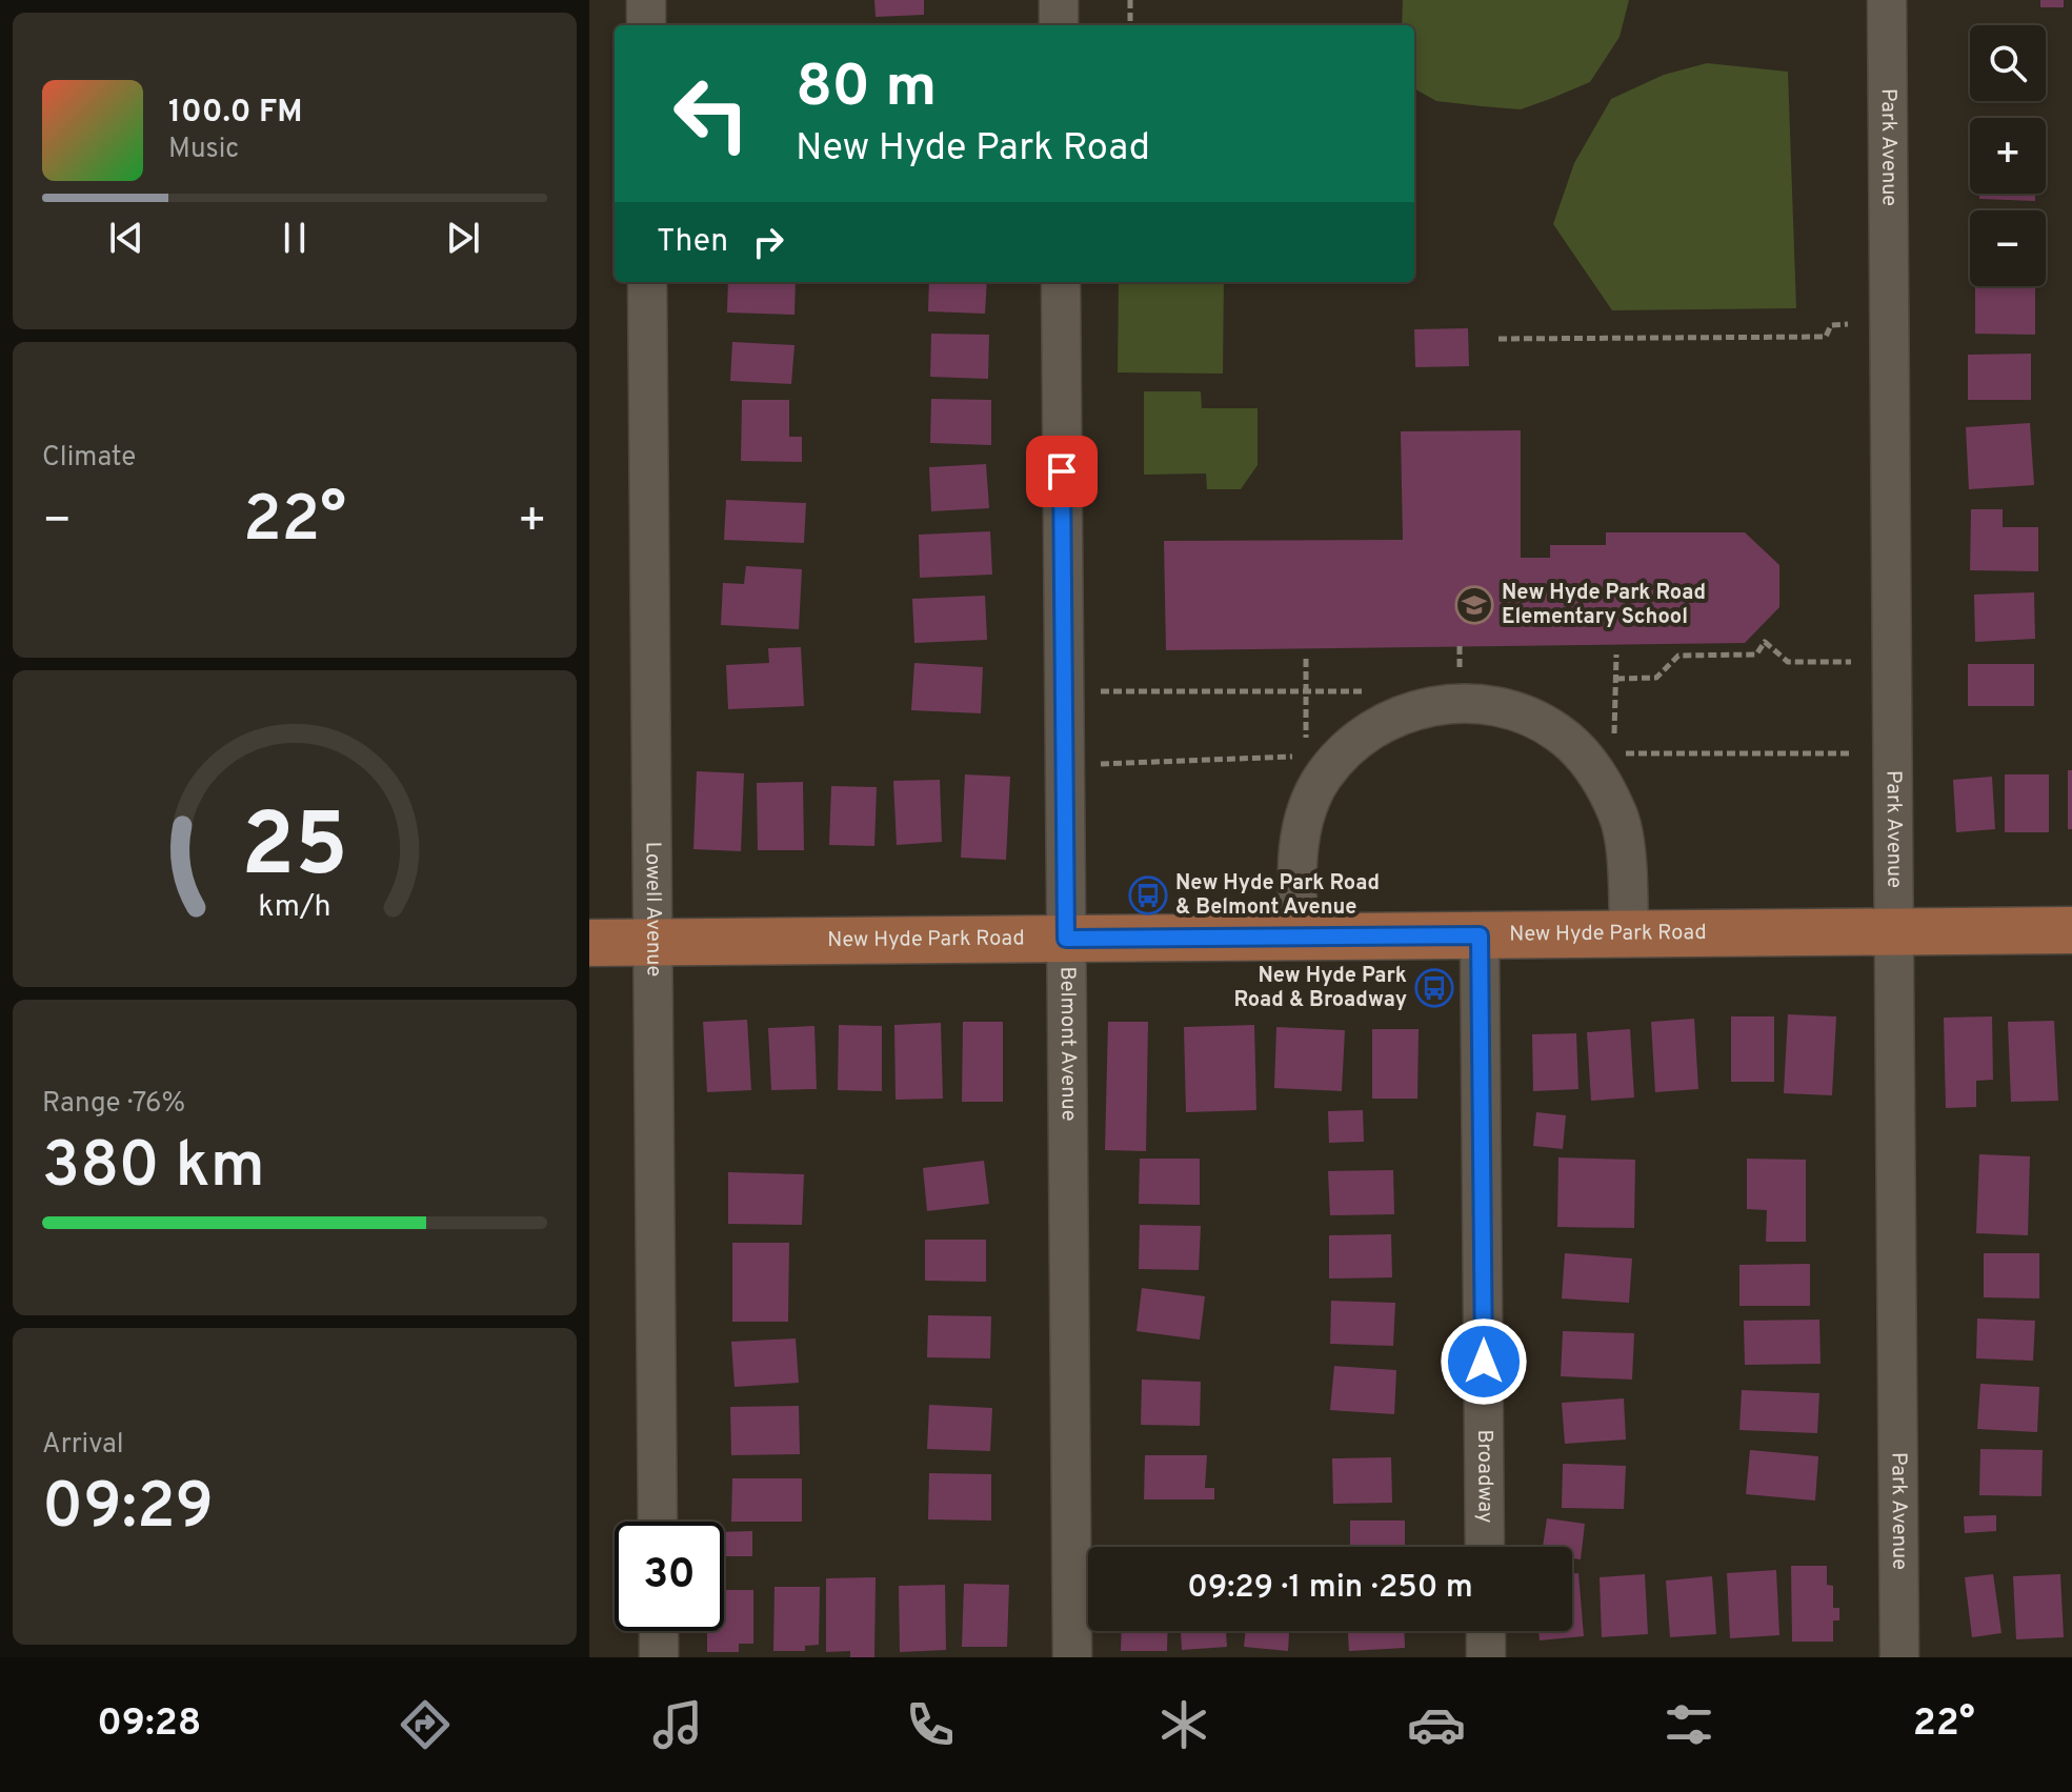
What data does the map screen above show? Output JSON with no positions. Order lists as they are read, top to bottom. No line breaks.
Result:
{"streets":{"main road":["New Hyde Park Road"],"street":["Park Avenue","Lowell Avenue","Belmont Avenue","Broadway"]},"crossings":[["Park Avenue","New Hyde Park Road"],["Lowell Avenue","New Hyde Park Road"],["New Hyde Park Road","Belmont Avenue"],["New Hyde Park Road","Broadway"]],"places":{"school or university":["New Hyde Park Road Elementary School"],"bus stop":["New Hyde Park Road & Belmont Avenue","New Hyde Park Road & Broadway"]},"page":{"map_buttons":["+","−"],"turn":["80 m","New Hyde Park Road"],"song":["100.0 FM","Music"],"then":"Then","tile":["Climate",["Range · 76%","380 km"],["Arrival","09:29"]],"heat":["−","22°","+"],"limit":"30","trip":"09:29 · 1 min · 250 m","tabs":["09:28","22°"],"gauge":["25","km/h"]}}
